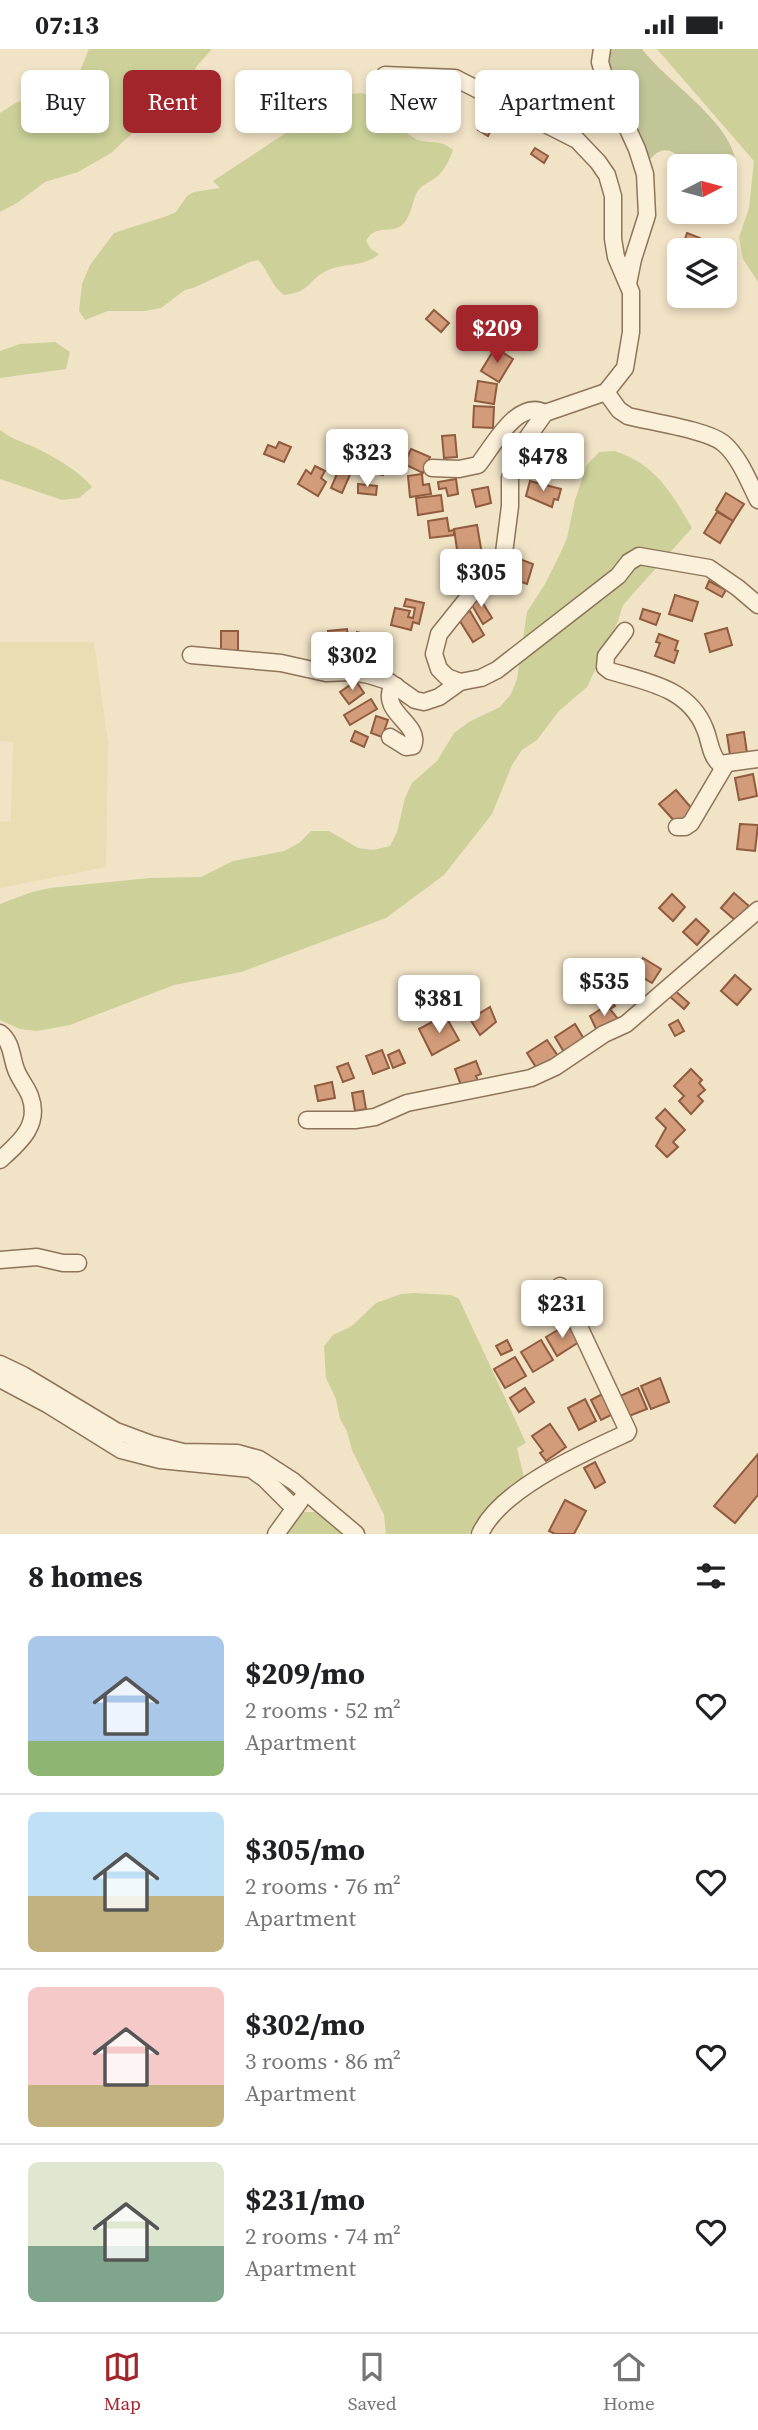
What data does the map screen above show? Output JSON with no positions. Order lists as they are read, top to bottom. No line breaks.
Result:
{"north":"right","page":{"status":"07:13","chip":["Buy","Rent","Filters","New","Apartment"],"price":["$209","$323","$478","$305","$302","$535","$381","$231"],"heading":"8 homes","list":[{"name":"$209/mo","note":"2 rooms · 52 m² · Apartment"},{"name":"$305/mo","note":"2 rooms · 76 m² · Apartment"},{"name":"$302/mo","note":"3 rooms · 86 m² · Apartment"},{"name":"$231/mo","note":"2 rooms · 74 m² · Apartment"}],"tabs":["Map","Saved","Home"]}}
